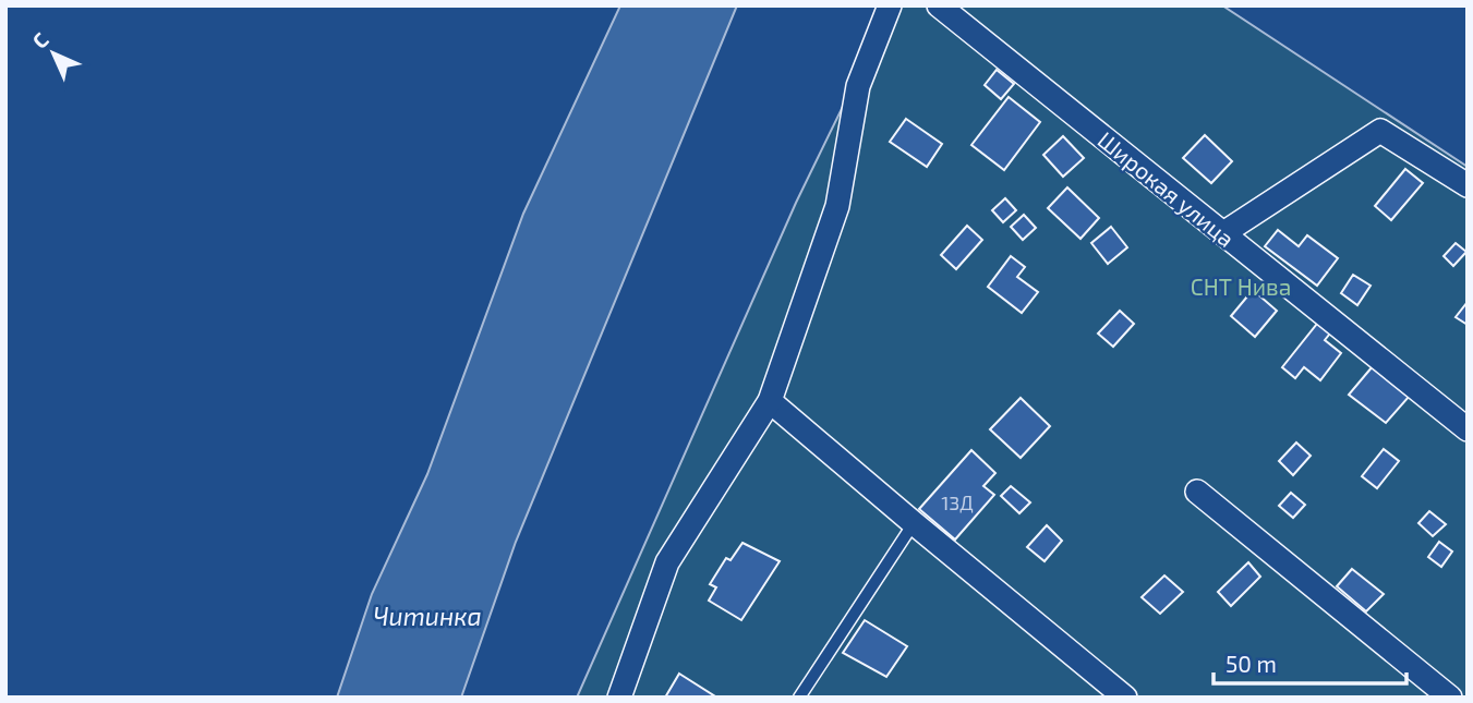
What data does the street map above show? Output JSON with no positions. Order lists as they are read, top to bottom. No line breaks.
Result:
{"streets":{"street":["Широкая улица"]},"water":["Читинка"],"parks":["СНТ Нива"],"house_numbers":["13Д"],"scale_bar":"50 m","north":"top left"}
